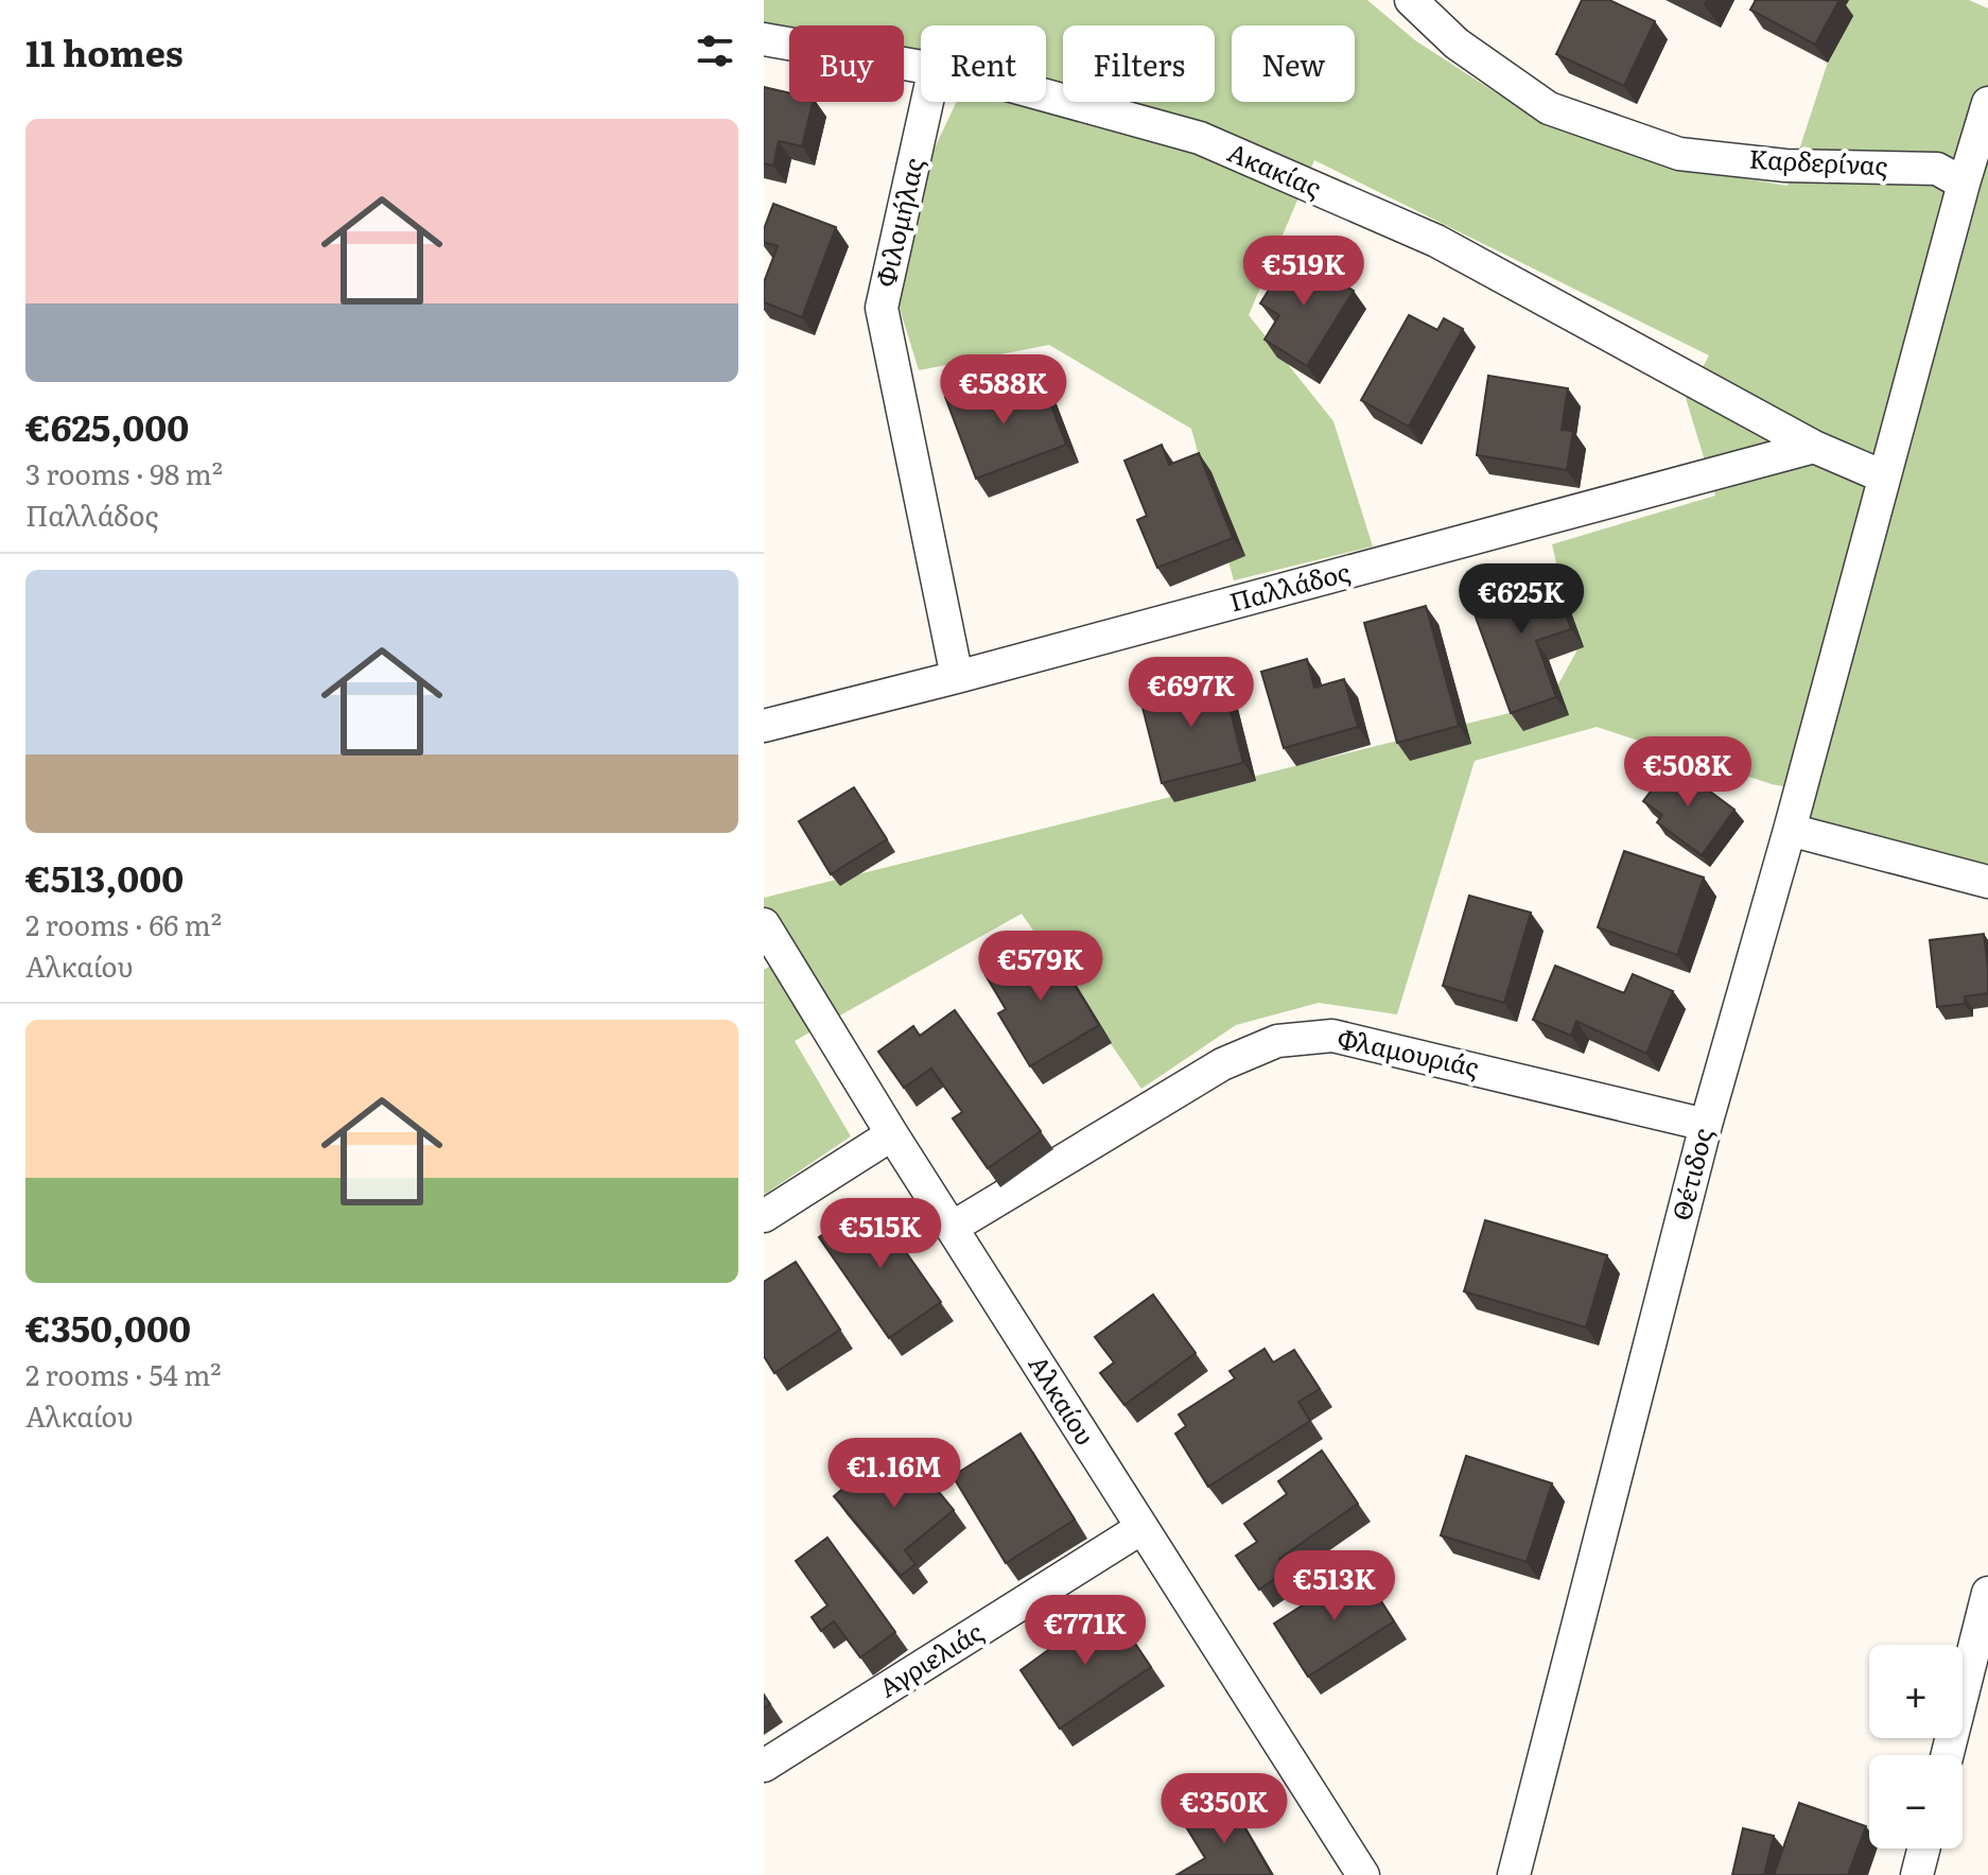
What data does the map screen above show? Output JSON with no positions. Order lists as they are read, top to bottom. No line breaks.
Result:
{"streets":{"street":["Καρδερίνας","Ακακίας","Φιλομήλας","Παλλάδος","Φλαμουριάς","Θέτιδος","Αλκαίου","Αγριελιάς"]},"crossings":[["Ακακίας","Παλλάδος"],["Ακακίας","Θέτιδος"],["Φιλομήλας","Παλλάδος"],["Φλαμουριάς","Θέτιδος"],["Φλαμουριάς","Αλκαίου"],["Αλκαίου","Αγριελιάς"]],"page":{"heading":"11 homes","chip":["Buy","Rent","Filters","New"],"list":[{"name":"€625,000","note":"3 rooms · 98 m² · Παλλάδος"},{"name":"€513,000","note":"2 rooms · 66 m² · Αλκαίου"},{"name":"€350,000","note":"2 rooms · 54 m² · Αλκαίου"}],"price":["€519K","€588K","€625K","€697K","€508K","€579K","€515K","€1.16M","€513K","€771K","€350K"],"map_buttons":["+","−"]}}
